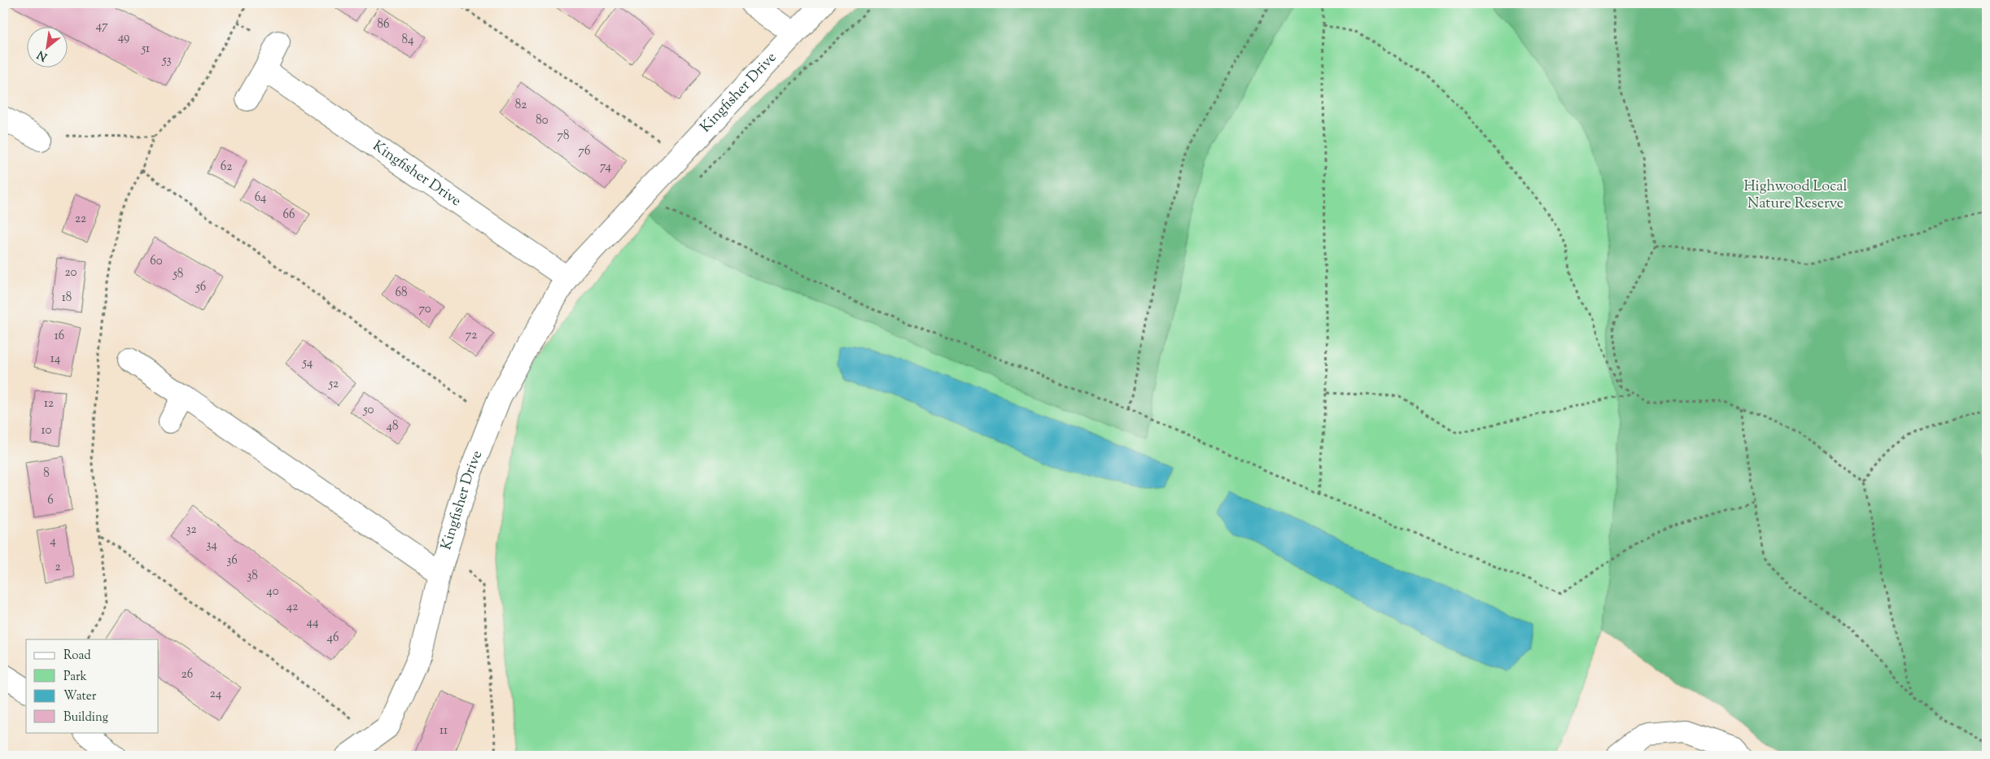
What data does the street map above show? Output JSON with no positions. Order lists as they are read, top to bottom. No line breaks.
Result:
{"streets":{"street":["Kingfisher Drive"]},"parks":["Highwood Local Nature Reserve"],"house_numbers":["86","47","49","84","51","53","82","80","78","76","62","74","64","66","22","60","20","58","56","68","18","70","72","16","14","54","52","12","50","48","10","8","6","32","4","34","36","2","38","40","42","44","46","26","24","11"],"legend":["Road","Park","Water","Building"],"north":"bottom left"}
